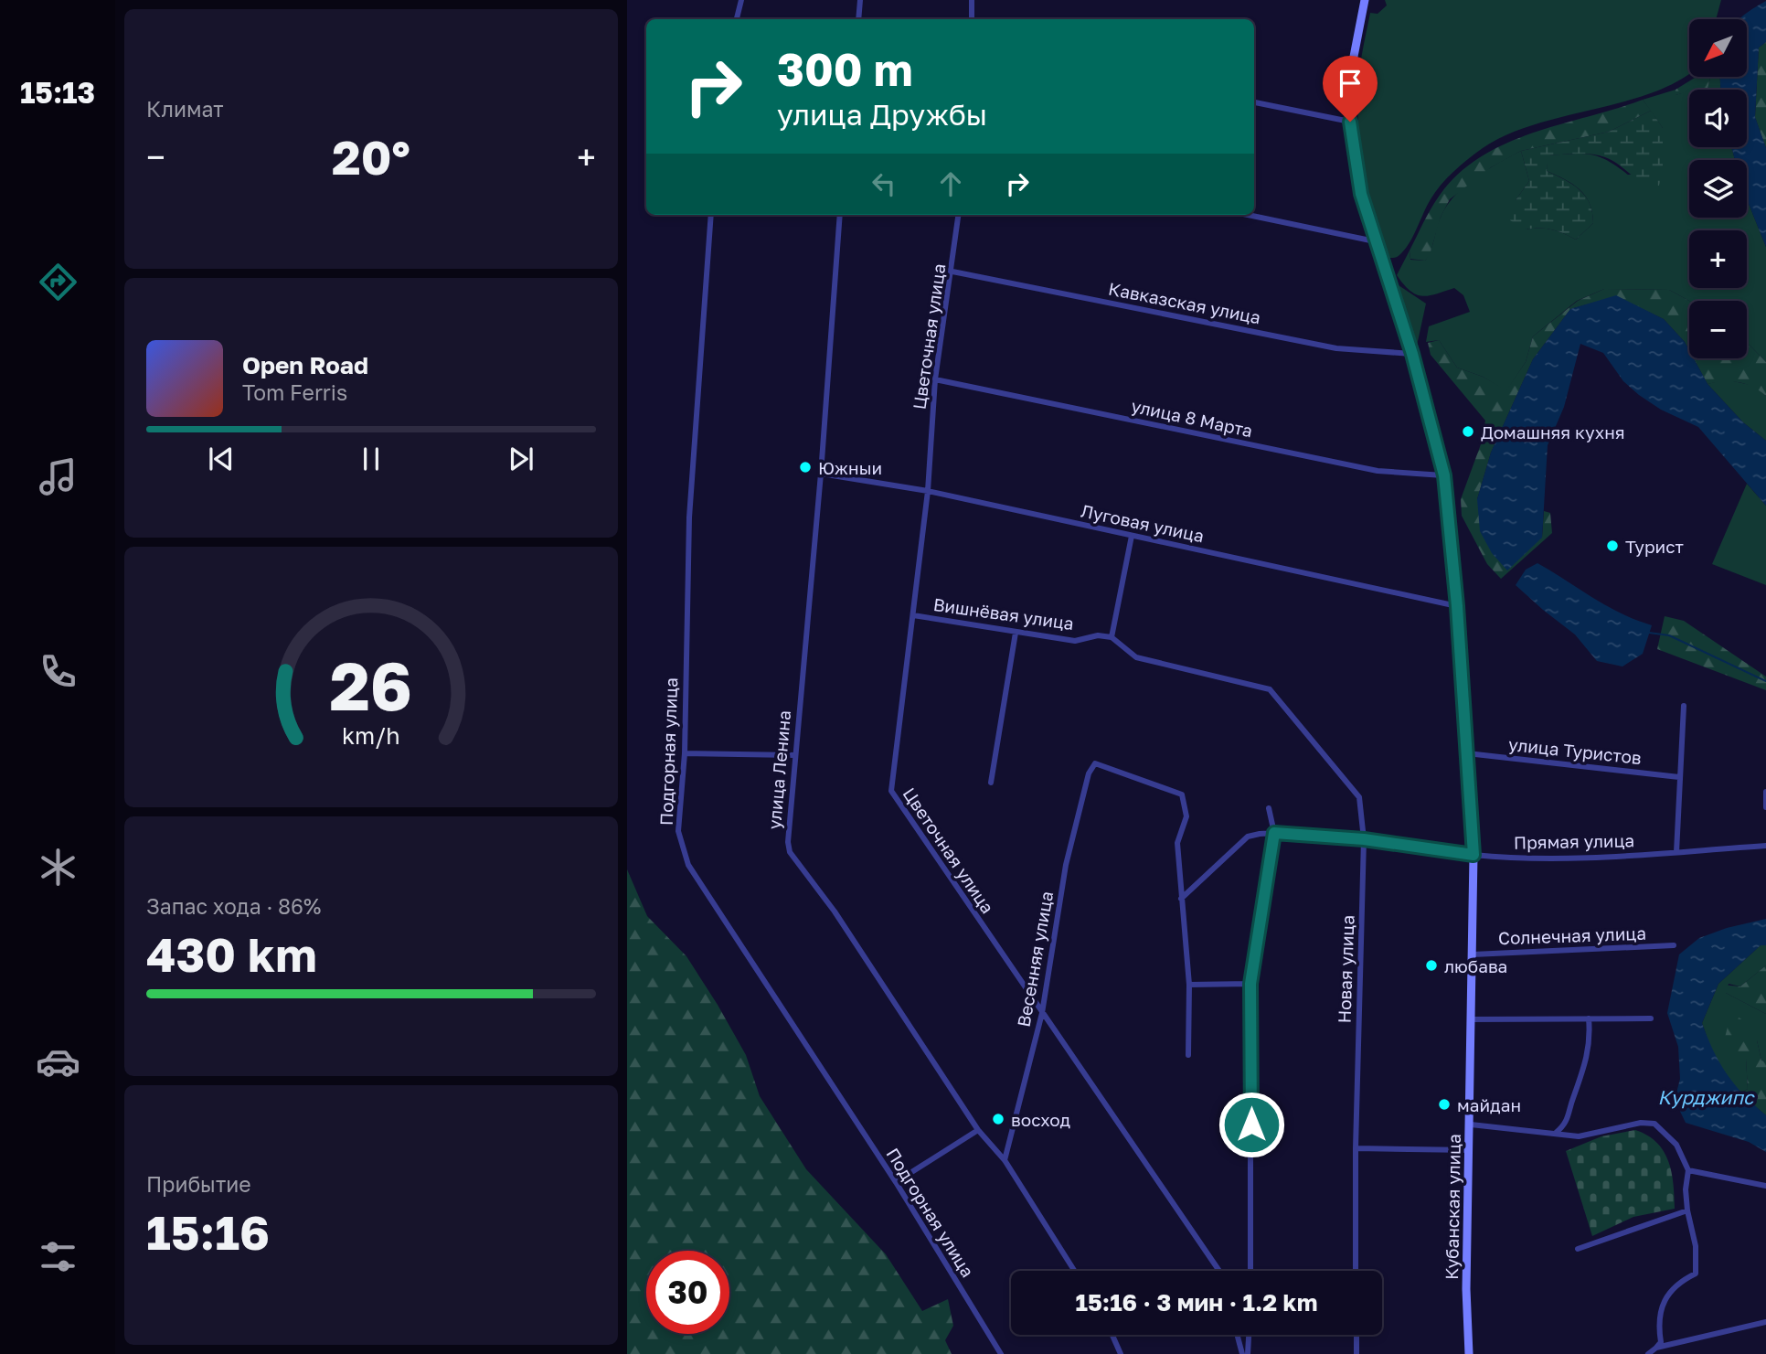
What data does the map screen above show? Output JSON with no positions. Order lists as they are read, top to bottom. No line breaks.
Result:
{"streets":{"main road":["Кубанская улица"],"street":["Кавказская улица","Цветочная улица","улица 8 Марта","Луговая улица","Вишнёвая улица","улица Туристов","Подгорная улица","улица Ленина","Прямая улица","Солнечная улица","Весенняя улица","Новая улица"]},"crossings":[["Кавказская улица","Цветочная улица"],["Кавказская улица","Кубанская улица"],["Цветочная улица","улица 8 Марта"],["Цветочная улица","Луговая улица"],["Цветочная улица","Вишнёвая улица"],["Цветочная улица","Весенняя улица"],["улица 8 Марта","Кубанская улица"],["Луговая улица","улица Ленина"],["Луговая улица","Кубанская улица"],["Вишнёвая улица","Новая улица"],["улица Туристов","Кубанская улица"],["улица Ленина","Весенняя улица"],["Прямая улица","Весенняя улица"],["Прямая улица","Новая улица"],["Прямая улица","Кубанская улица"],["Солнечная улица","Кубанская улица"]],"water":["Курджипс"],"places":["Домашняя кухня","Южныи","Турист","любава","майдан","восход"],"north":"bottom left","page":{"tabs":"15:13","tile":["Климат",["Запас хода · 86%","430 km"],["Прибытие","15:16"]],"map_buttons":["+","−"],"turn":["300 m","улица Дружбы"],"heat":["−","20°","+"],"song":["Open Road","Tom Ferris"],"limit":"30","trip":"15:16 · 3 мин · 1.2 km","gauge":["26","km/h"]}}
